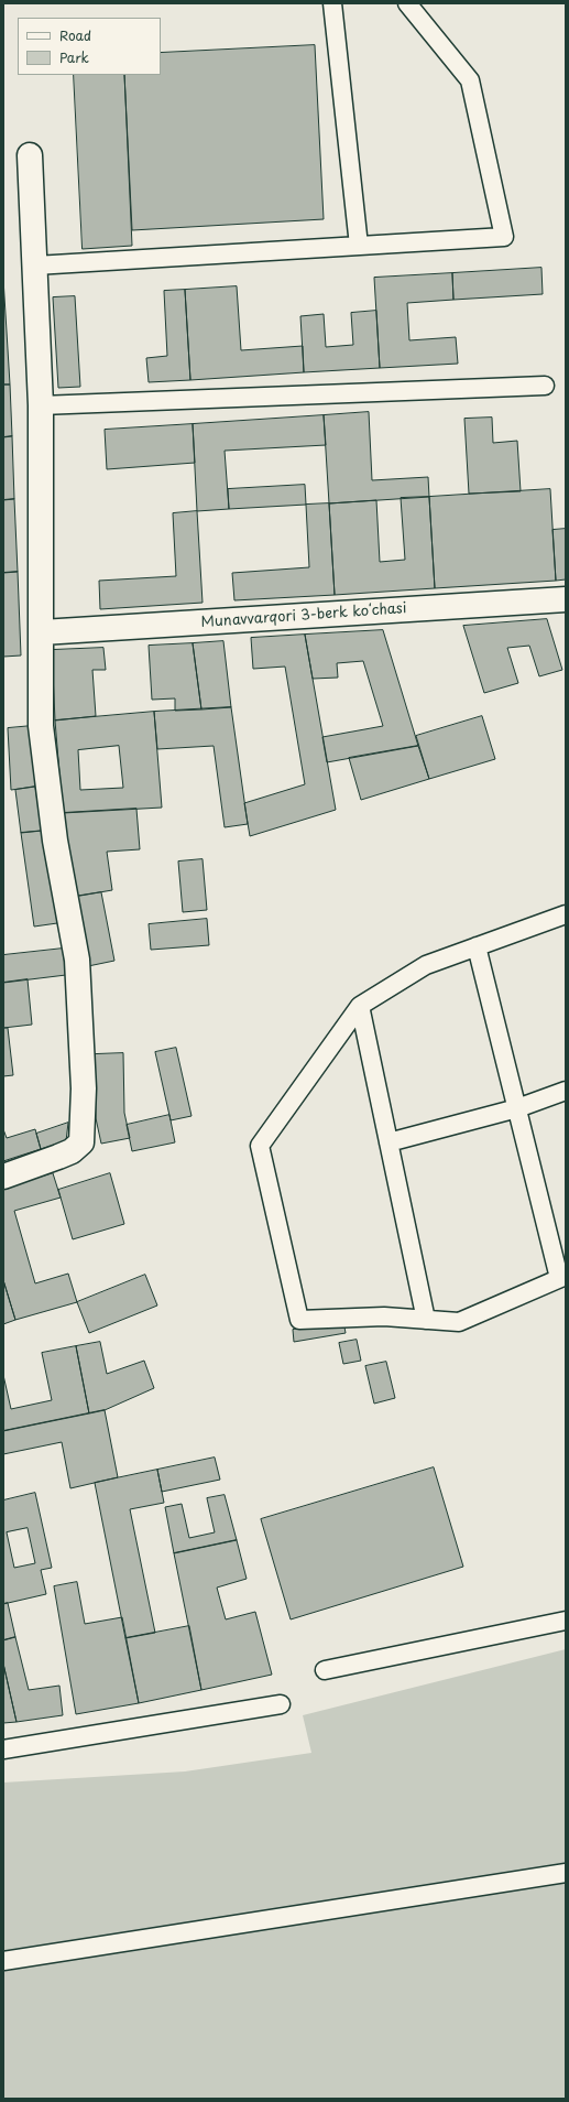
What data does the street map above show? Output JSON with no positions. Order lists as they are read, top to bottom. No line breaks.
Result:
{"streets":{"street":["Munavvarqori 3-berk koʻchasi"]},"legend":["Road","Park"]}
